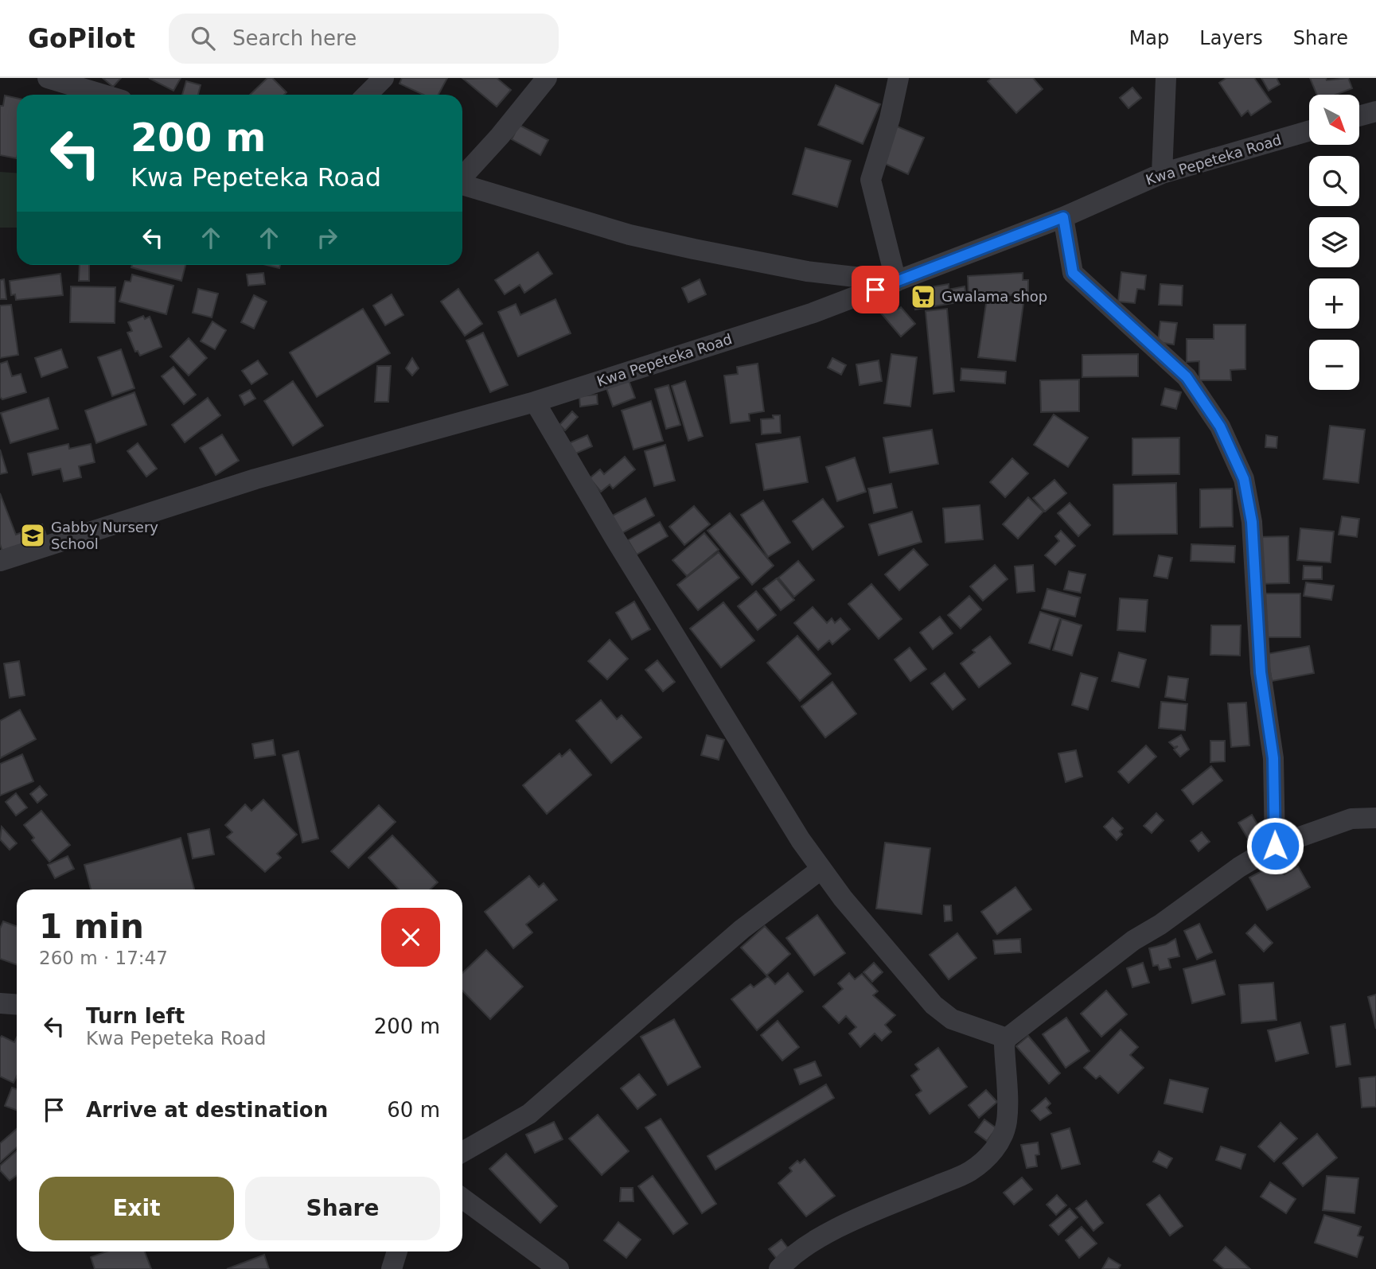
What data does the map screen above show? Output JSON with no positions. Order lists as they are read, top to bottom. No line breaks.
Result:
{"streets":{"street":["Kwa Pepeteka Road"]},"places":{"supermarket":["Gwalama shop"],"school or university":["Gabby Nursery School"]},"north":"bottom right","page":{"header":"GoPilot","search":"Search here","nav":["Map","Layers","Share"],"map_buttons":["+","−"],"turn":["200 m","Kwa Pepeteka Road"],"heading":["1 min","260 m · 17:47"],"list":[{"name":"Turn left","note":"Kwa Pepeteka Road","value":"200 m"},{"name":"Arrive at destination","value":"60 m"}],"buttons":["Exit","Share"]}}
